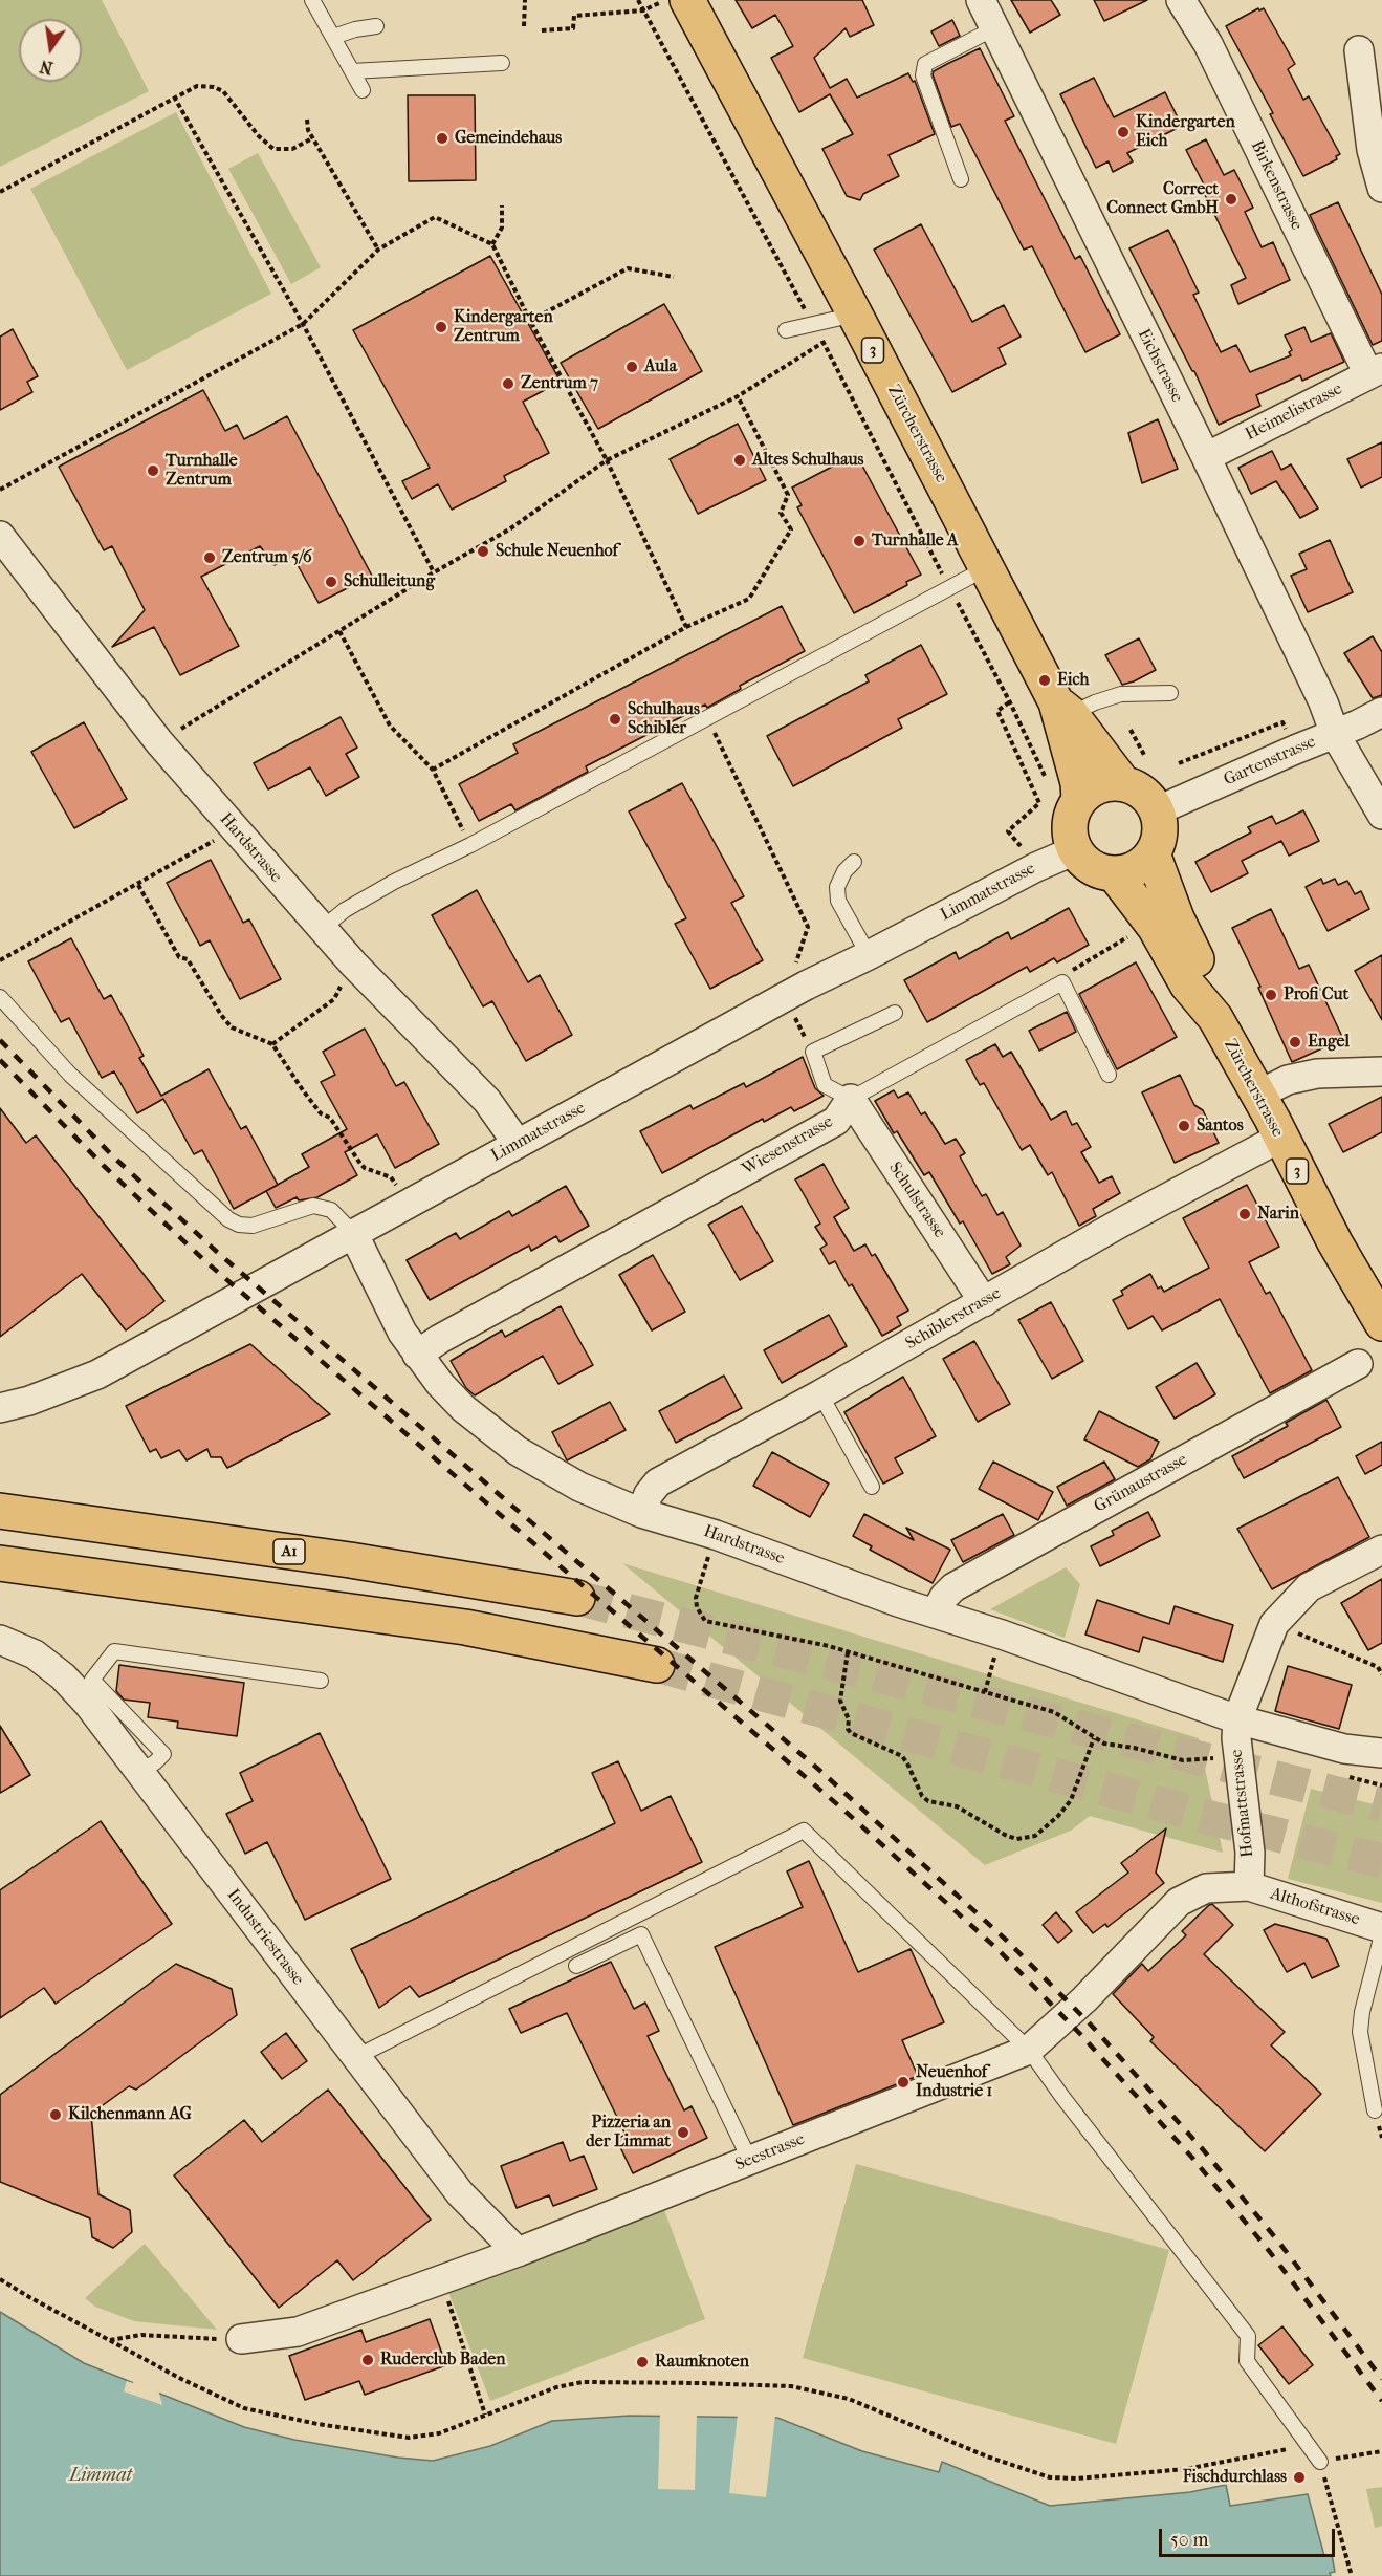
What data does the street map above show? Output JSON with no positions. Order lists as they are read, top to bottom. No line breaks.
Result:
{"streets":{"main road":["3","Zürcherstrasse","A1"],"street":["Birkenstrasse","Eichstrasse","Heimelistrasse","Gartenstrasse","Hardstrasse","Limmatstrasse","Wiesenstrasse","Schulstrasse","Schiblerstrasse","Grünaustrasse","Hofmattstrasse","Althofstrasse","Industriestrasse","Seestrasse"]},"crossings":[["Birkenstrasse","Heimelistrasse"],["Eichstrasse","Heimelistrasse"],["Eichstrasse","Gartenstrasse"],["Zürcherstrasse","Gartenstrasse"],["Zürcherstrasse","Limmatstrasse"],["Zürcherstrasse","Schiblerstrasse"],["Gartenstrasse","Limmatstrasse"],["Hardstrasse","Limmatstrasse"],["Hardstrasse","Wiesenstrasse"],["Hardstrasse","Schiblerstrasse"],["Hardstrasse","Grünaustrasse"],["Hardstrasse","Hofmattstrasse"],["Wiesenstrasse","Schulstrasse"],["Schulstrasse","Schiblerstrasse"],["Hofmattstrasse","Althofstrasse"],["Hofmattstrasse","Seestrasse"],["Althofstrasse","Seestrasse"],["Industriestrasse","Seestrasse"]],"water":["Limmat"],"places":["Kindergarten Eich","Gemeindehaus","Correct Connect GmbH","Kindergarten Zentrum","Aula","Zentrum 7","Altes Schulhaus","Turnhalle Zentrum","Turnhalle A","Schule Neuenhof","Zentrum 5/6","Schulleitung","Eich","Schulhaus Schibler","Profi Cut","Engel","Santos","Narin","Neuenhof Industrie 1","Kilchenmann AG","Pizzeria an der Limmat","Ruderclub Baden","Raumknoten","Fischdurchlass"],"scale_bar":"50 m","north":"bottom"}
